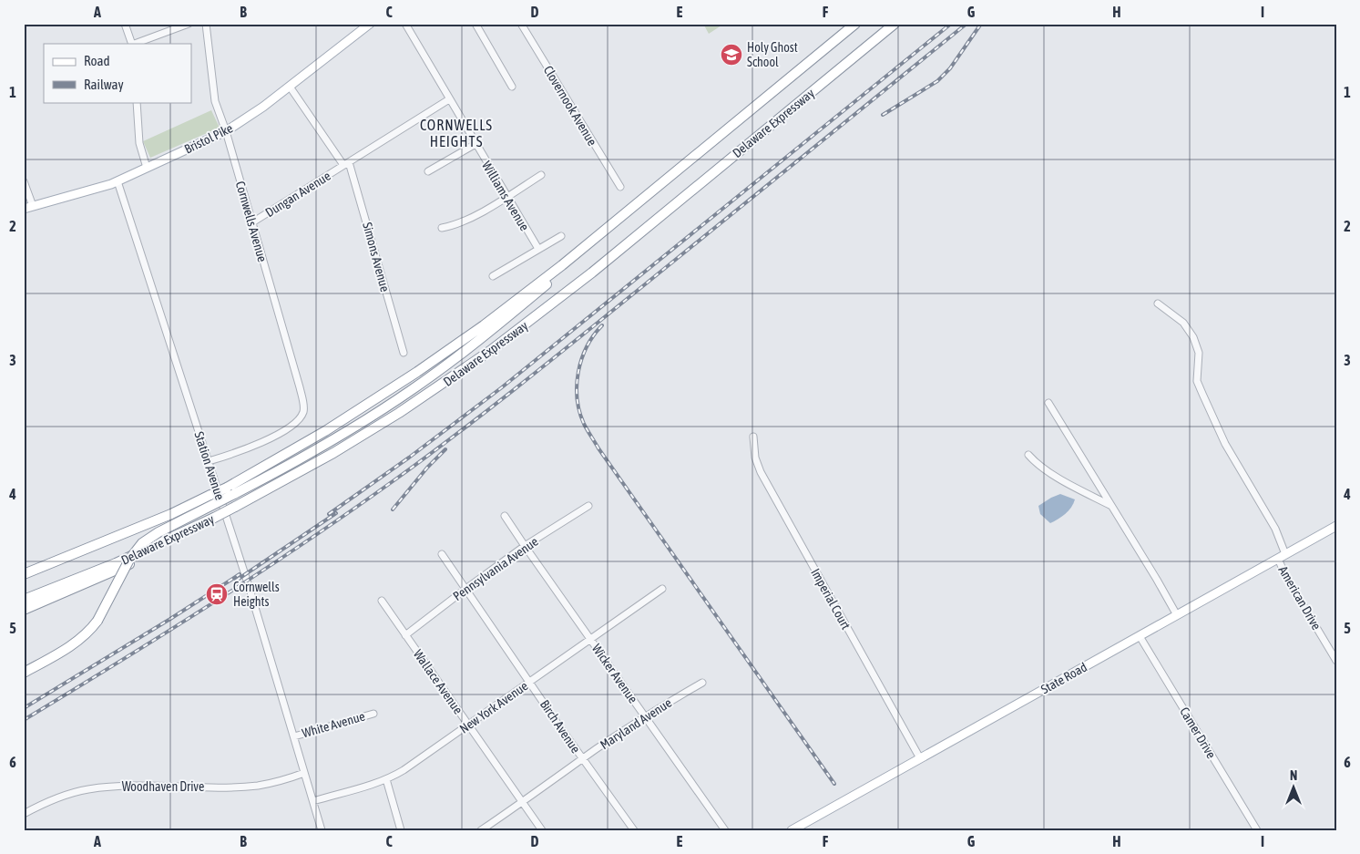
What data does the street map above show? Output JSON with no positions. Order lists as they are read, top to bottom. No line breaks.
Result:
{"streets":{"highway":["Delaware Expressway"],"main road":["Bristol Pike","State Road"],"street":["Clovernook Avenue","Dungan Avenue","Williams Avenue","Cornwells Avenue","Simons Avenue","Station Avenue","Pennsylvania Avenue","American Drive","Imperial Court","Wicker Avenue","Wallace Avenue","New York Avenue","Maryland Avenue","White Avenue","Birch Avenue","Camer Drive","Woodhaven Drive"]},"crossings":[["Bristol Pike","Cornwells Avenue"],["Bristol Pike","Simons Avenue"],["Bristol Pike","Station Avenue"],["Dungan Avenue","Williams Avenue"],["Dungan Avenue","Cornwells Avenue"],["Dungan Avenue","Simons Avenue"],["Cornwells Avenue","Station Avenue"],["Station Avenue","New York Avenue"],["Station Avenue","White Avenue"],["Station Avenue","Woodhaven Drive"],["Pennsylvania Avenue","Wicker Avenue"],["Pennsylvania Avenue","Wallace Avenue"],["Pennsylvania Avenue","Birch Avenue"],["American Drive","State Road"],["Imperial Court","State Road"],["Wicker Avenue","New York Avenue"],["Wicker Avenue","Maryland Avenue"],["State Road","Camer Drive"],["Wallace Avenue","New York Avenue"],["Wallace Avenue","Maryland Avenue"],["New York Avenue","Birch Avenue"],["Maryland Avenue","Birch Avenue"]],"districts":["CORNWELLS HEIGHTS"],"places":{"school or university":["Holy Ghost School"],"station":["Cornwells Heights"]},"legend":["Road","Railway"],"north":"top","grid":{"columns":["A","B","C","D","E","F","G","H","I"],"rows":["1","2","3","4","5","6"]}}
